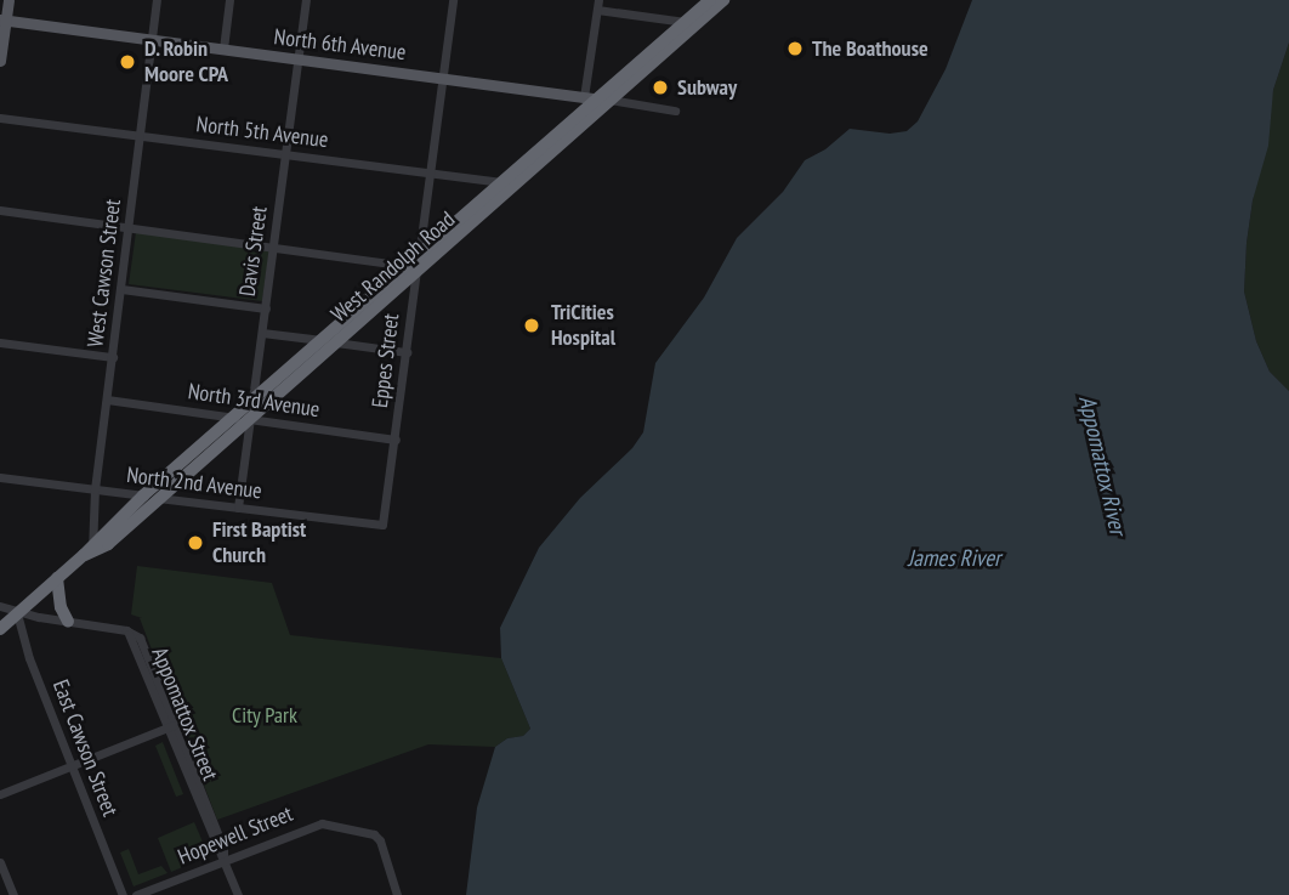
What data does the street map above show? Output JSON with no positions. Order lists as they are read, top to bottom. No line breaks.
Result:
{"streets":{"highway":["West Randolph Road"],"main road":["North 6th Avenue"],"street":["North 5th Avenue","Davis Street","West Cawson Street","Eppes Street","North 3rd Avenue","North 2nd Avenue","Appomattox Street","East Cawson Street","Hopewell Street"]},"crossings":[["North 6th Avenue","Davis Street"],["North 6th Avenue","West Randolph Road"],["North 6th Avenue","West Cawson Street"],["North 5th Avenue","Davis Street"],["North 5th Avenue","West Randolph Road"],["North 5th Avenue","West Cawson Street"],["Davis Street","West Randolph Road"],["Davis Street","North 3rd Avenue"],["Davis Street","North 2nd Avenue"],["West Randolph Road","West Cawson Street"],["West Randolph Road","Eppes Street"],["West Randolph Road","North 3rd Avenue"],["West Randolph Road","North 2nd Avenue"],["West Randolph Road","East Cawson Street"],["West Cawson Street","North 3rd Avenue"],["West Cawson Street","North 2nd Avenue"],["Eppes Street","North 3rd Avenue"],["Eppes Street","North 2nd Avenue"],["Appomattox Street","Hopewell Street"]],"water":["Appomattox River","James River"],"parks":["City Park"],"places":["The Boathouse","D. Robin Moore CPA","Subway","TriCities Hospital","First Baptist Church"]}
